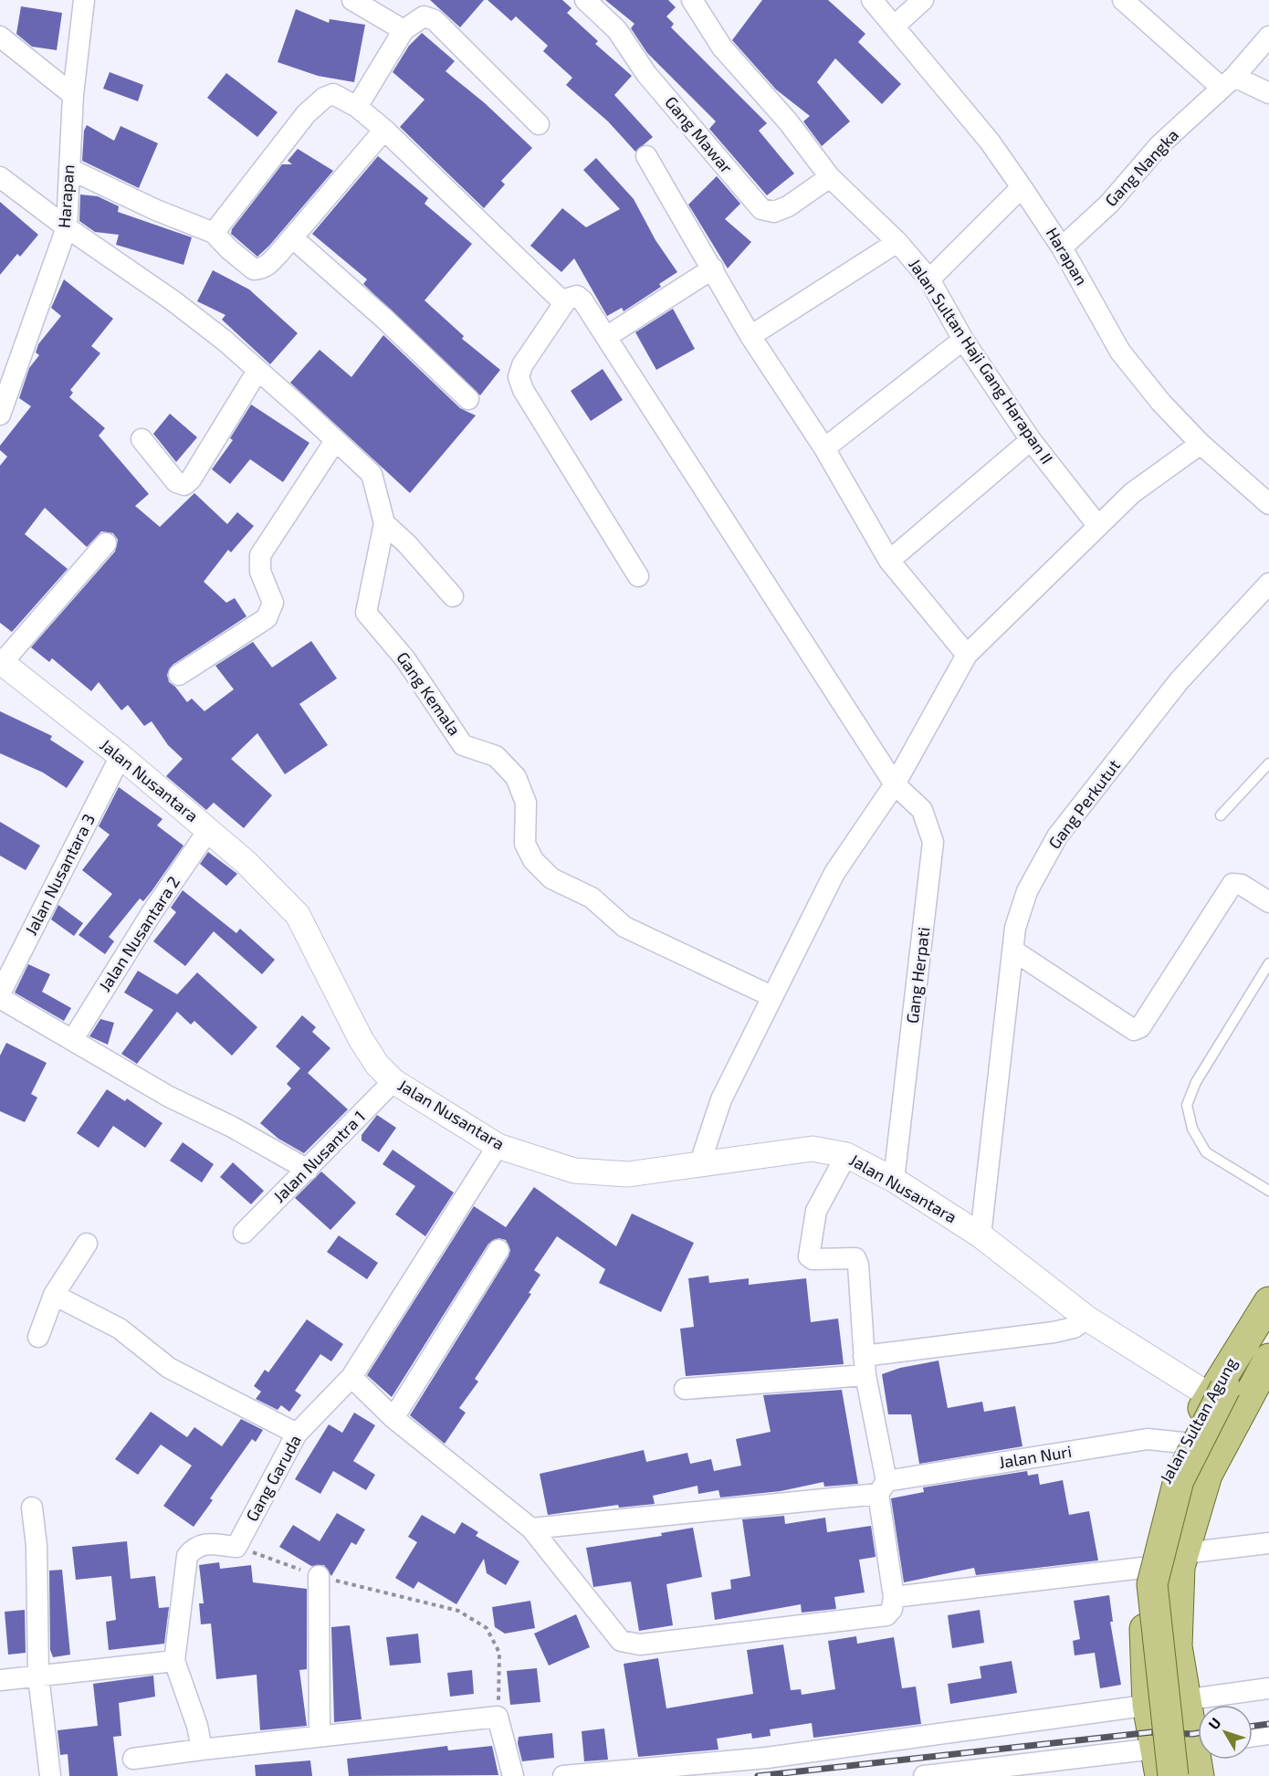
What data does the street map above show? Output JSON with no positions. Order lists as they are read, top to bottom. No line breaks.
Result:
{"streets":{"main road":["Jalan Sultan Agung"],"street":["Gang Mawar","Gang Nangka","Harapan","Jalan Sultan Haji Gang Harapan II","Gang Kemala","Jalan Nusantara","Gang Perkutut","Jalan Nusantara 3","Jalan Nusantara 2","Gang Herpati","Jalan Nusantra 1","Jalan Nuri","Gang Garuda"]},"crossings":[["Gang Mawar","Jalan Sultan Haji Gang Harapan II"],["Gang Nangka","Harapan"],["Jalan Nusantara","Gang Perkutut"],["Jalan Nusantara","Jalan Nusantara 3"],["Jalan Nusantara","Jalan Nusantara 2"],["Jalan Nusantara","Gang Herpati"],["Jalan Nusantara","Jalan Nusantra 1"],["Jalan Nusantara","Jalan Sultan Agung"],["Jalan Nusantara","Gang Garuda"],["Jalan Sultan Agung","Jalan Nuri"]],"north":"top left"}
